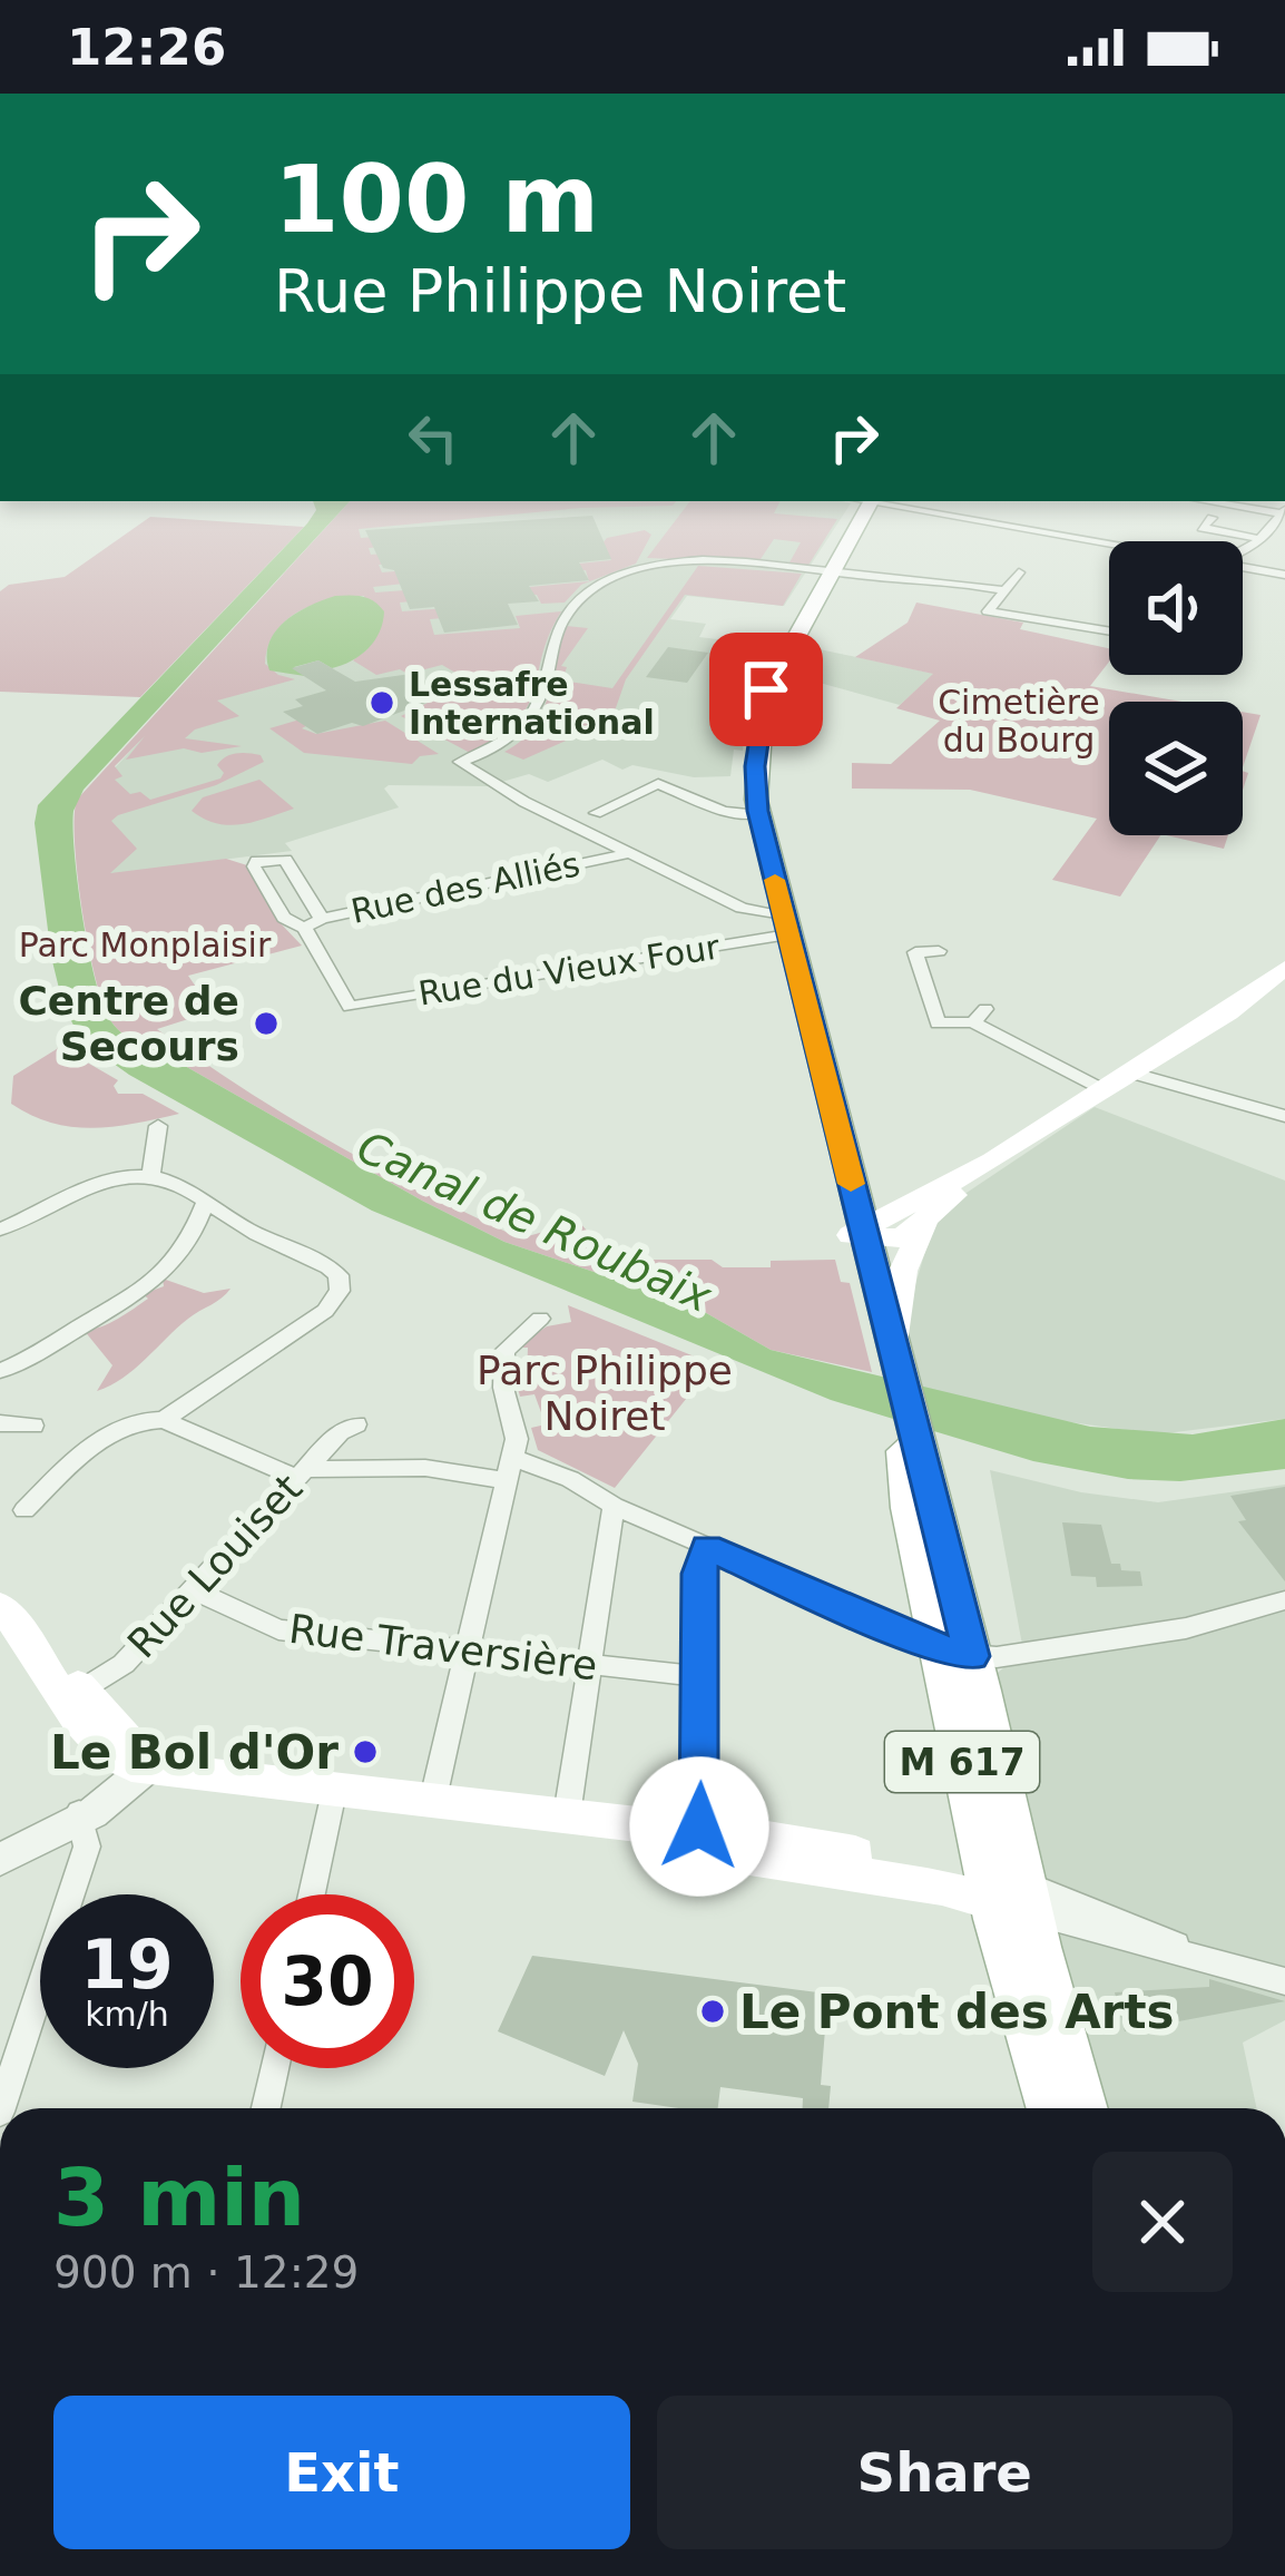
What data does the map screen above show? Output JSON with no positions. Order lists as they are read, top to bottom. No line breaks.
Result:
{"streets":{"main road":["M 617"],"street":["Rue des Alliés","Rue du Vieux Four","Rue Louiset","Rue Traversière"]},"crossings":[["Rue des Alliés","Rue du Vieux Four"],["Rue du Vieux Four","M 617"],["Rue Louiset","Rue Traversière"]],"water":["Canal de Roubaix"],"parks":["Cimetière du Bourg","Parc Monplaisir","Parc Philippe Noiret"],"places":["Lessafre International","Centre de Secours","Le Bol d'Or","Le Pont des Arts"],"page":{"status":"12:26","turn":["100 m","Rue Philippe Noiret"],"speed":"19 km/h","limit":"30","heading":["3 min","900 m · 12:29"],"buttons":["Exit","Share"]}}
